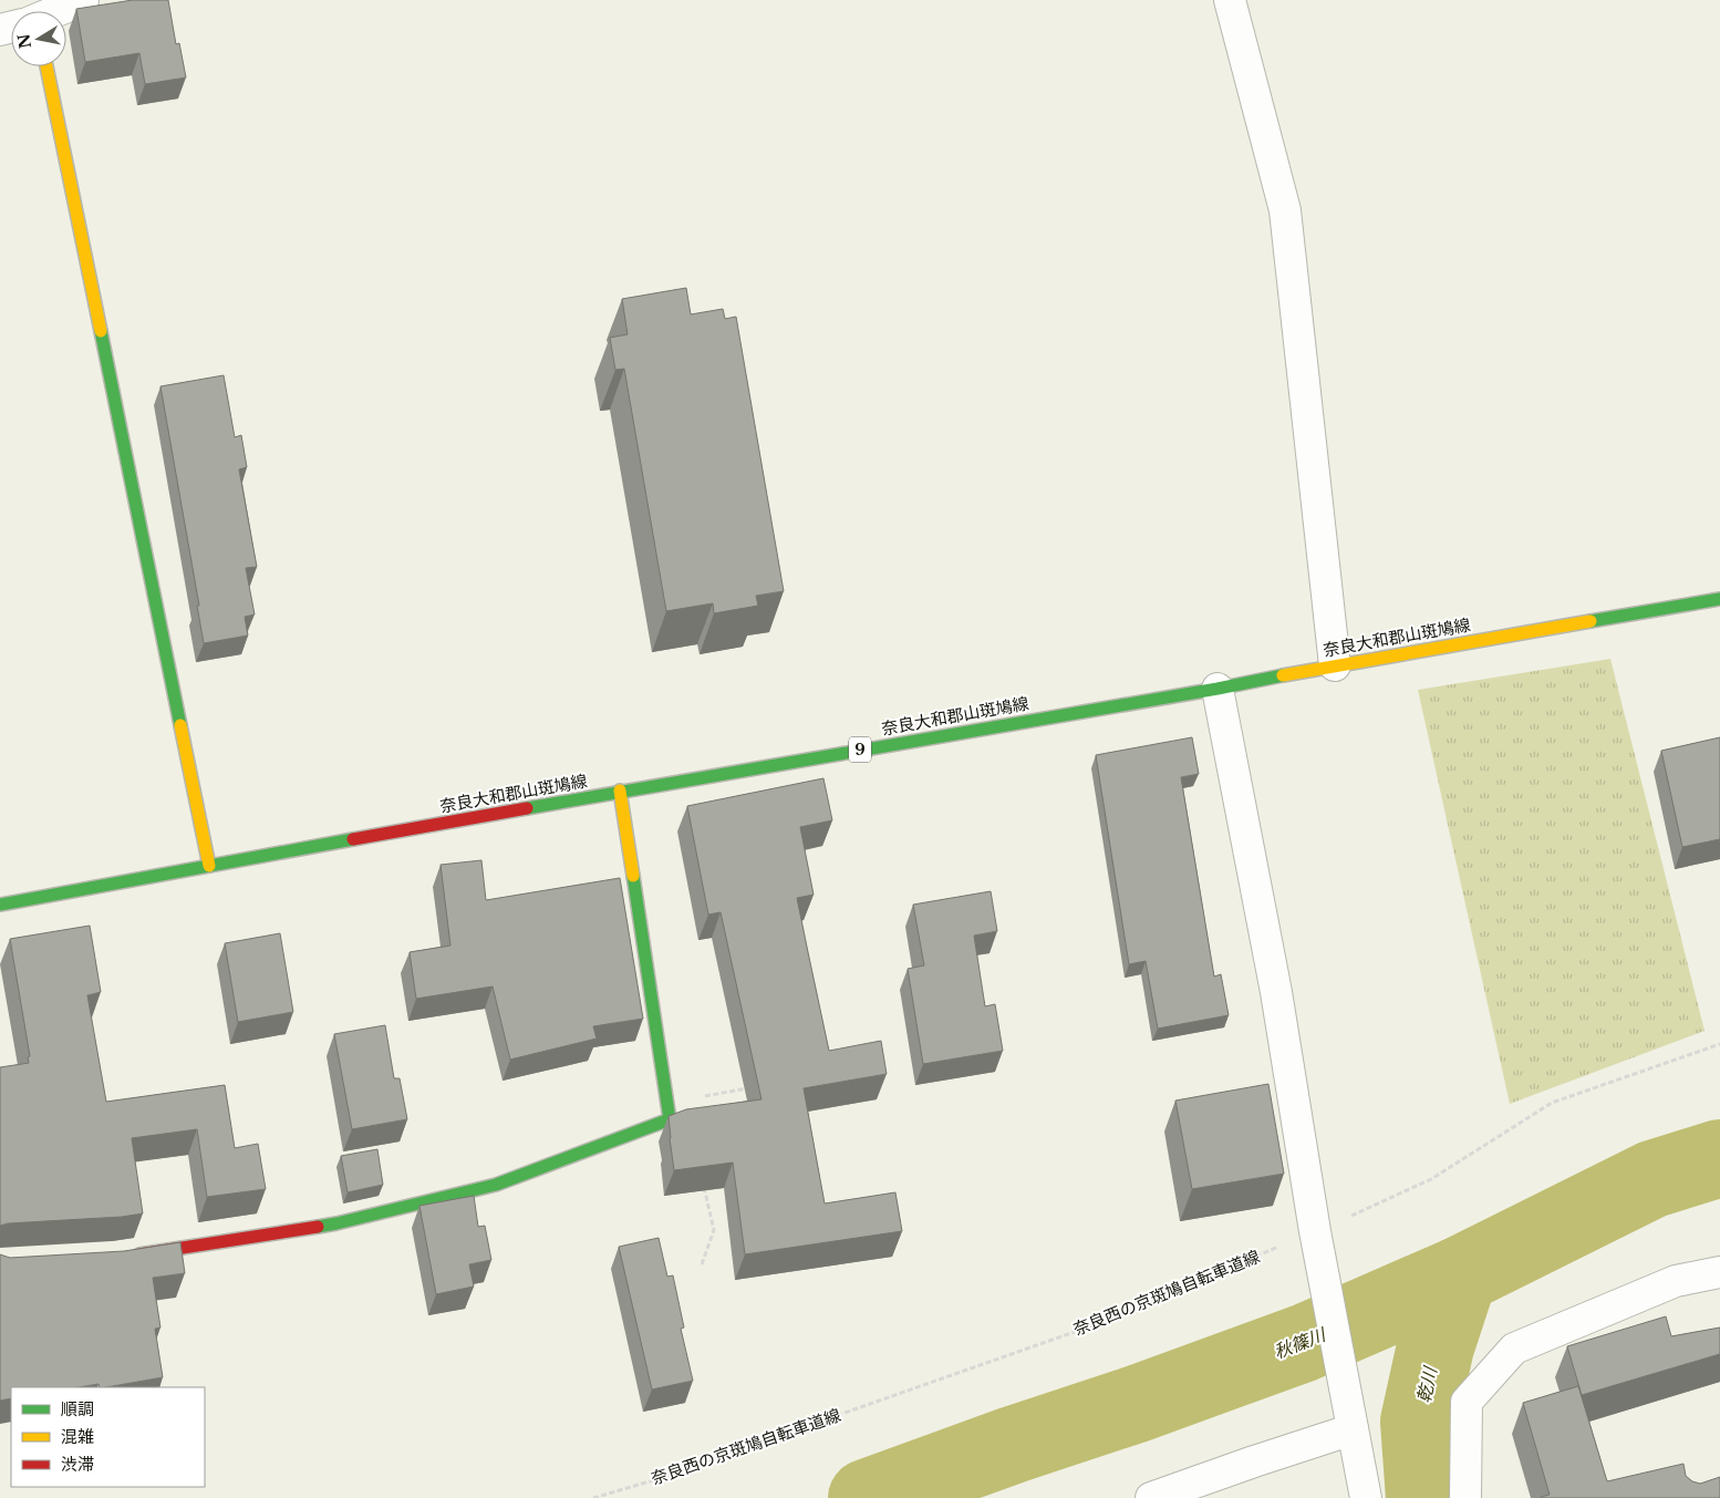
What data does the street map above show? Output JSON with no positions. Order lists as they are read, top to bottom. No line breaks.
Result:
{"streets":{"main road":["奈良大和郡山斑鳩線","9"],"path":["奈良西の京斑鳩自転車道線"]},"water":["秋篠川","乾川"],"legend":["順調","混雑","渋滞"],"north":"left"}
